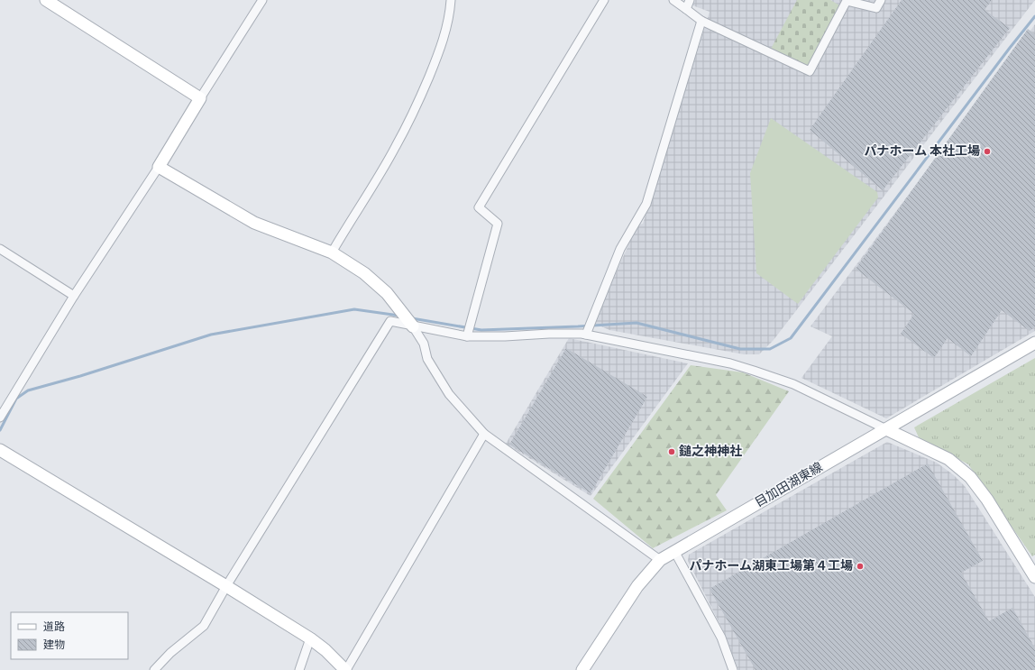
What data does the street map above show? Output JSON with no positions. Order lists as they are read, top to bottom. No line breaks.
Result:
{"streets":{"street":["目加田湖東線"]},"places":["パナホーム 本社工場","鎚之神神社","パナホーム湖東工場第４工場"],"legend":["道路","建物"]}
